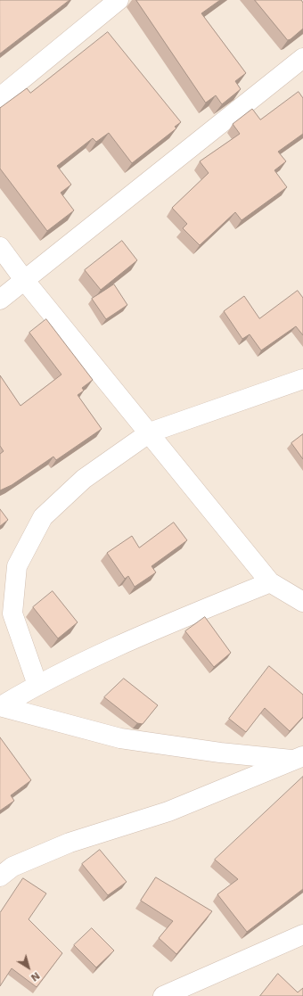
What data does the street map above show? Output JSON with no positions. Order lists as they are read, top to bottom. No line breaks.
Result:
{"north":"bottom right"}
